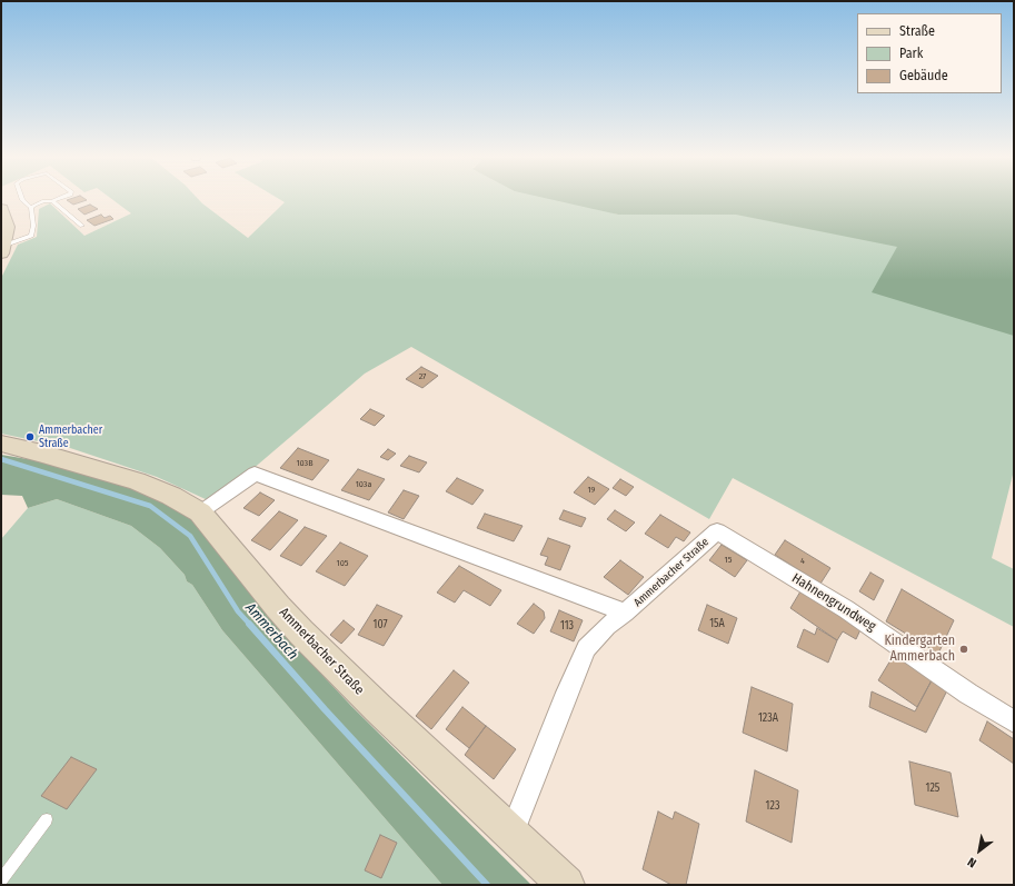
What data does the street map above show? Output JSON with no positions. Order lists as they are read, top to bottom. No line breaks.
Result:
{"streets":{"main road":["Ammerbacher Straße"],"street":["Hahnengrundweg"]},"crossings":[["Ammerbacher Straße","Hahnengrundweg"]],"water":["Ammerbach"],"places":["Ammerbacher Straße","Kindergarten Ammerbach"],"house_numbers":["27","103B","103a","19","15","4","105","15A","107","113","123A","125","123"],"legend":["Straße","Park","Gebäude"],"north":"bottom left"}
